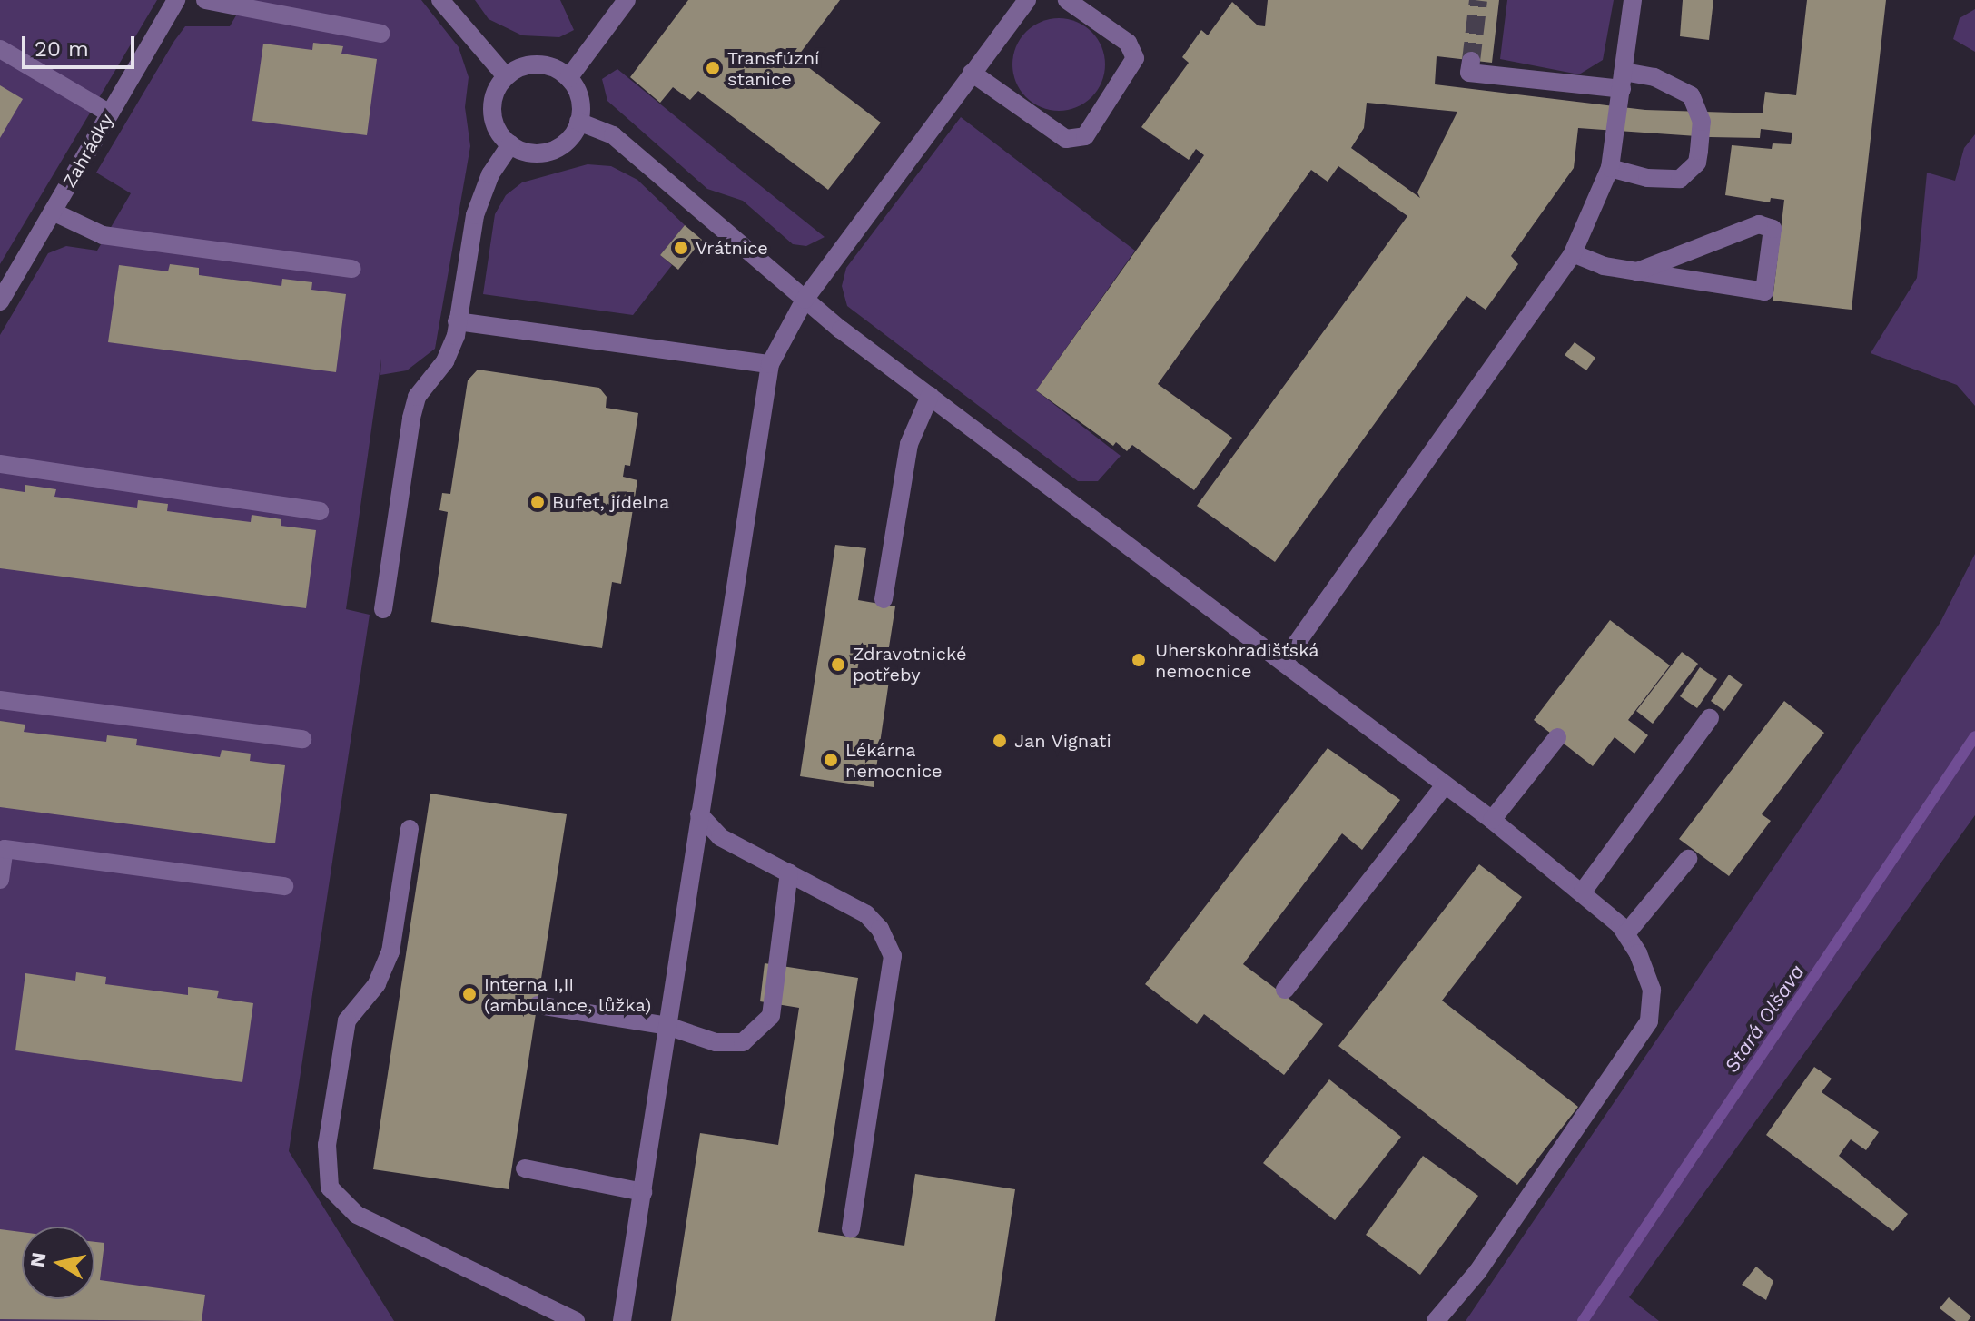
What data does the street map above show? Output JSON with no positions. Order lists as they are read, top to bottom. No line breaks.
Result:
{"streets":{"street":["Zahrádky"]},"water":["Stará Olšava"],"places":["Transfúzní stanice","Vrátnice","Bufet, jídelna","Uherskohradišťská nemocnice","Zdravotnické potřeby","Jan Vignati","Lékárna nemocnice","Interna I,II (ambulance, lůžka)"],"scale_bar":"20 m","north":"left"}
